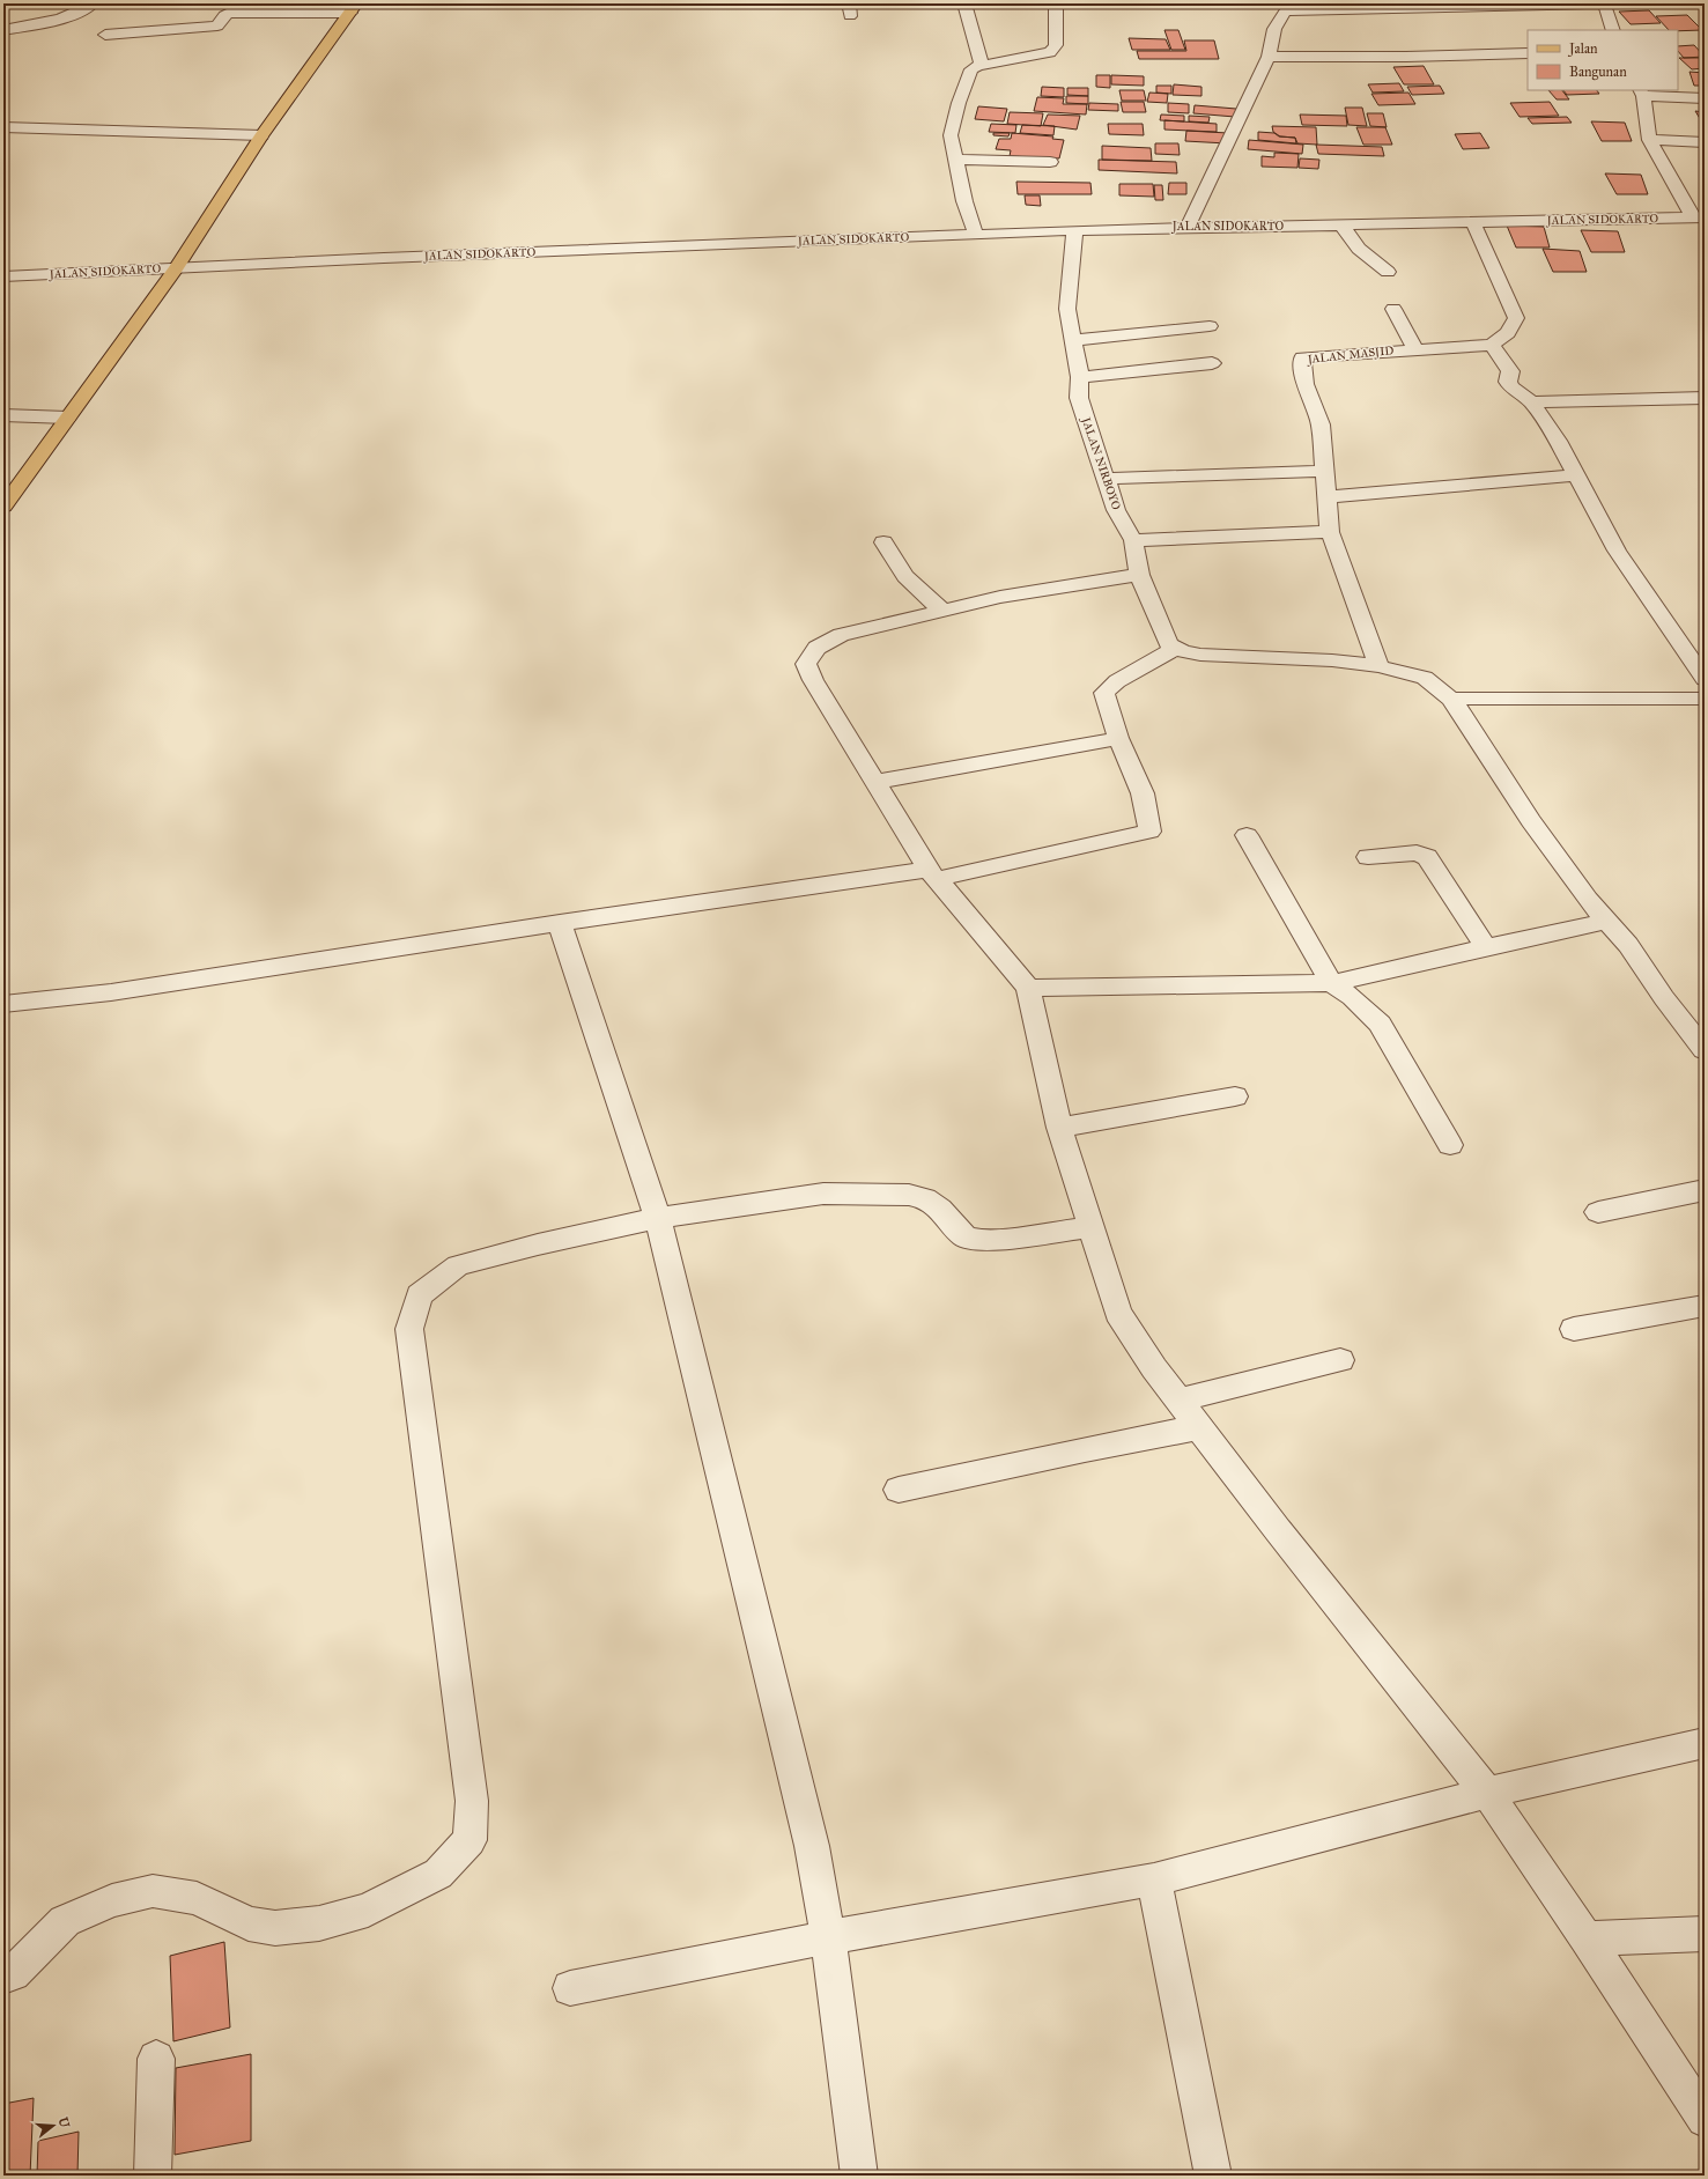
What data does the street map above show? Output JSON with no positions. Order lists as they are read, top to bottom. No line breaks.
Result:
{"streets":{"street":["JALAN SIDOKARTO","JALAN MASJID","JALAN NIRBOYO"]},"crossings":[["JALAN SIDOKARTO","JALAN NIRBOYO"]],"legend":["Jalan","Bangunan"],"north":"right"}
